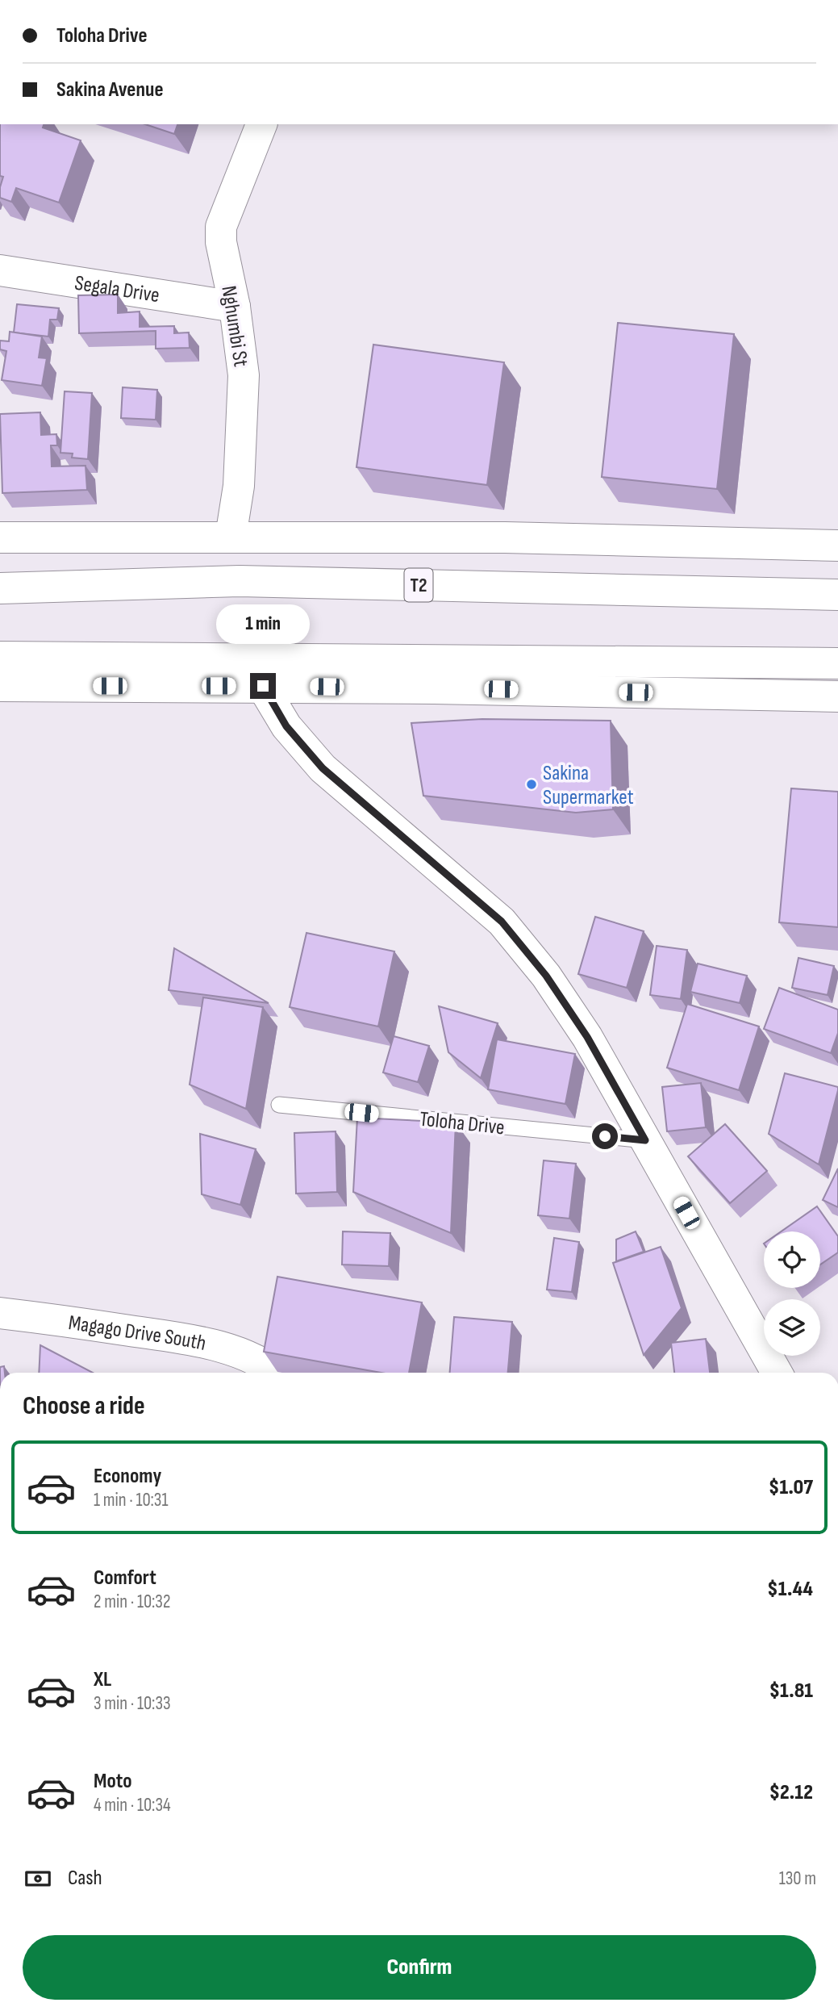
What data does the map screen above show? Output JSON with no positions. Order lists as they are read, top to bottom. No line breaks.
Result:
{"streets":{"main road":["Segala Drive","Nghumbi St","T2","Magago Drive South"],"lane":["Toloha Drive"]},"crossings":[["Segala Drive","Nghumbi St"]],"places":["Sakina Supermarket"],"page":{"banner":["Toloha Drive","Sakina Avenue"],"bubble":"1 min","heading":"Choose a ride","list":[{"name":"Economy","note":"1 min · 10:31","value":"$1.07"},{"name":"Comfort","note":"2 min · 10:32","value":"$1.44"},{"name":"XL","note":"3 min · 10:33","value":"$1.81"},{"name":"Moto","note":"4 min · 10:34","value":"$2.12"}],"pay":["Cash","130 m"],"buttons":"Confirm"}}
